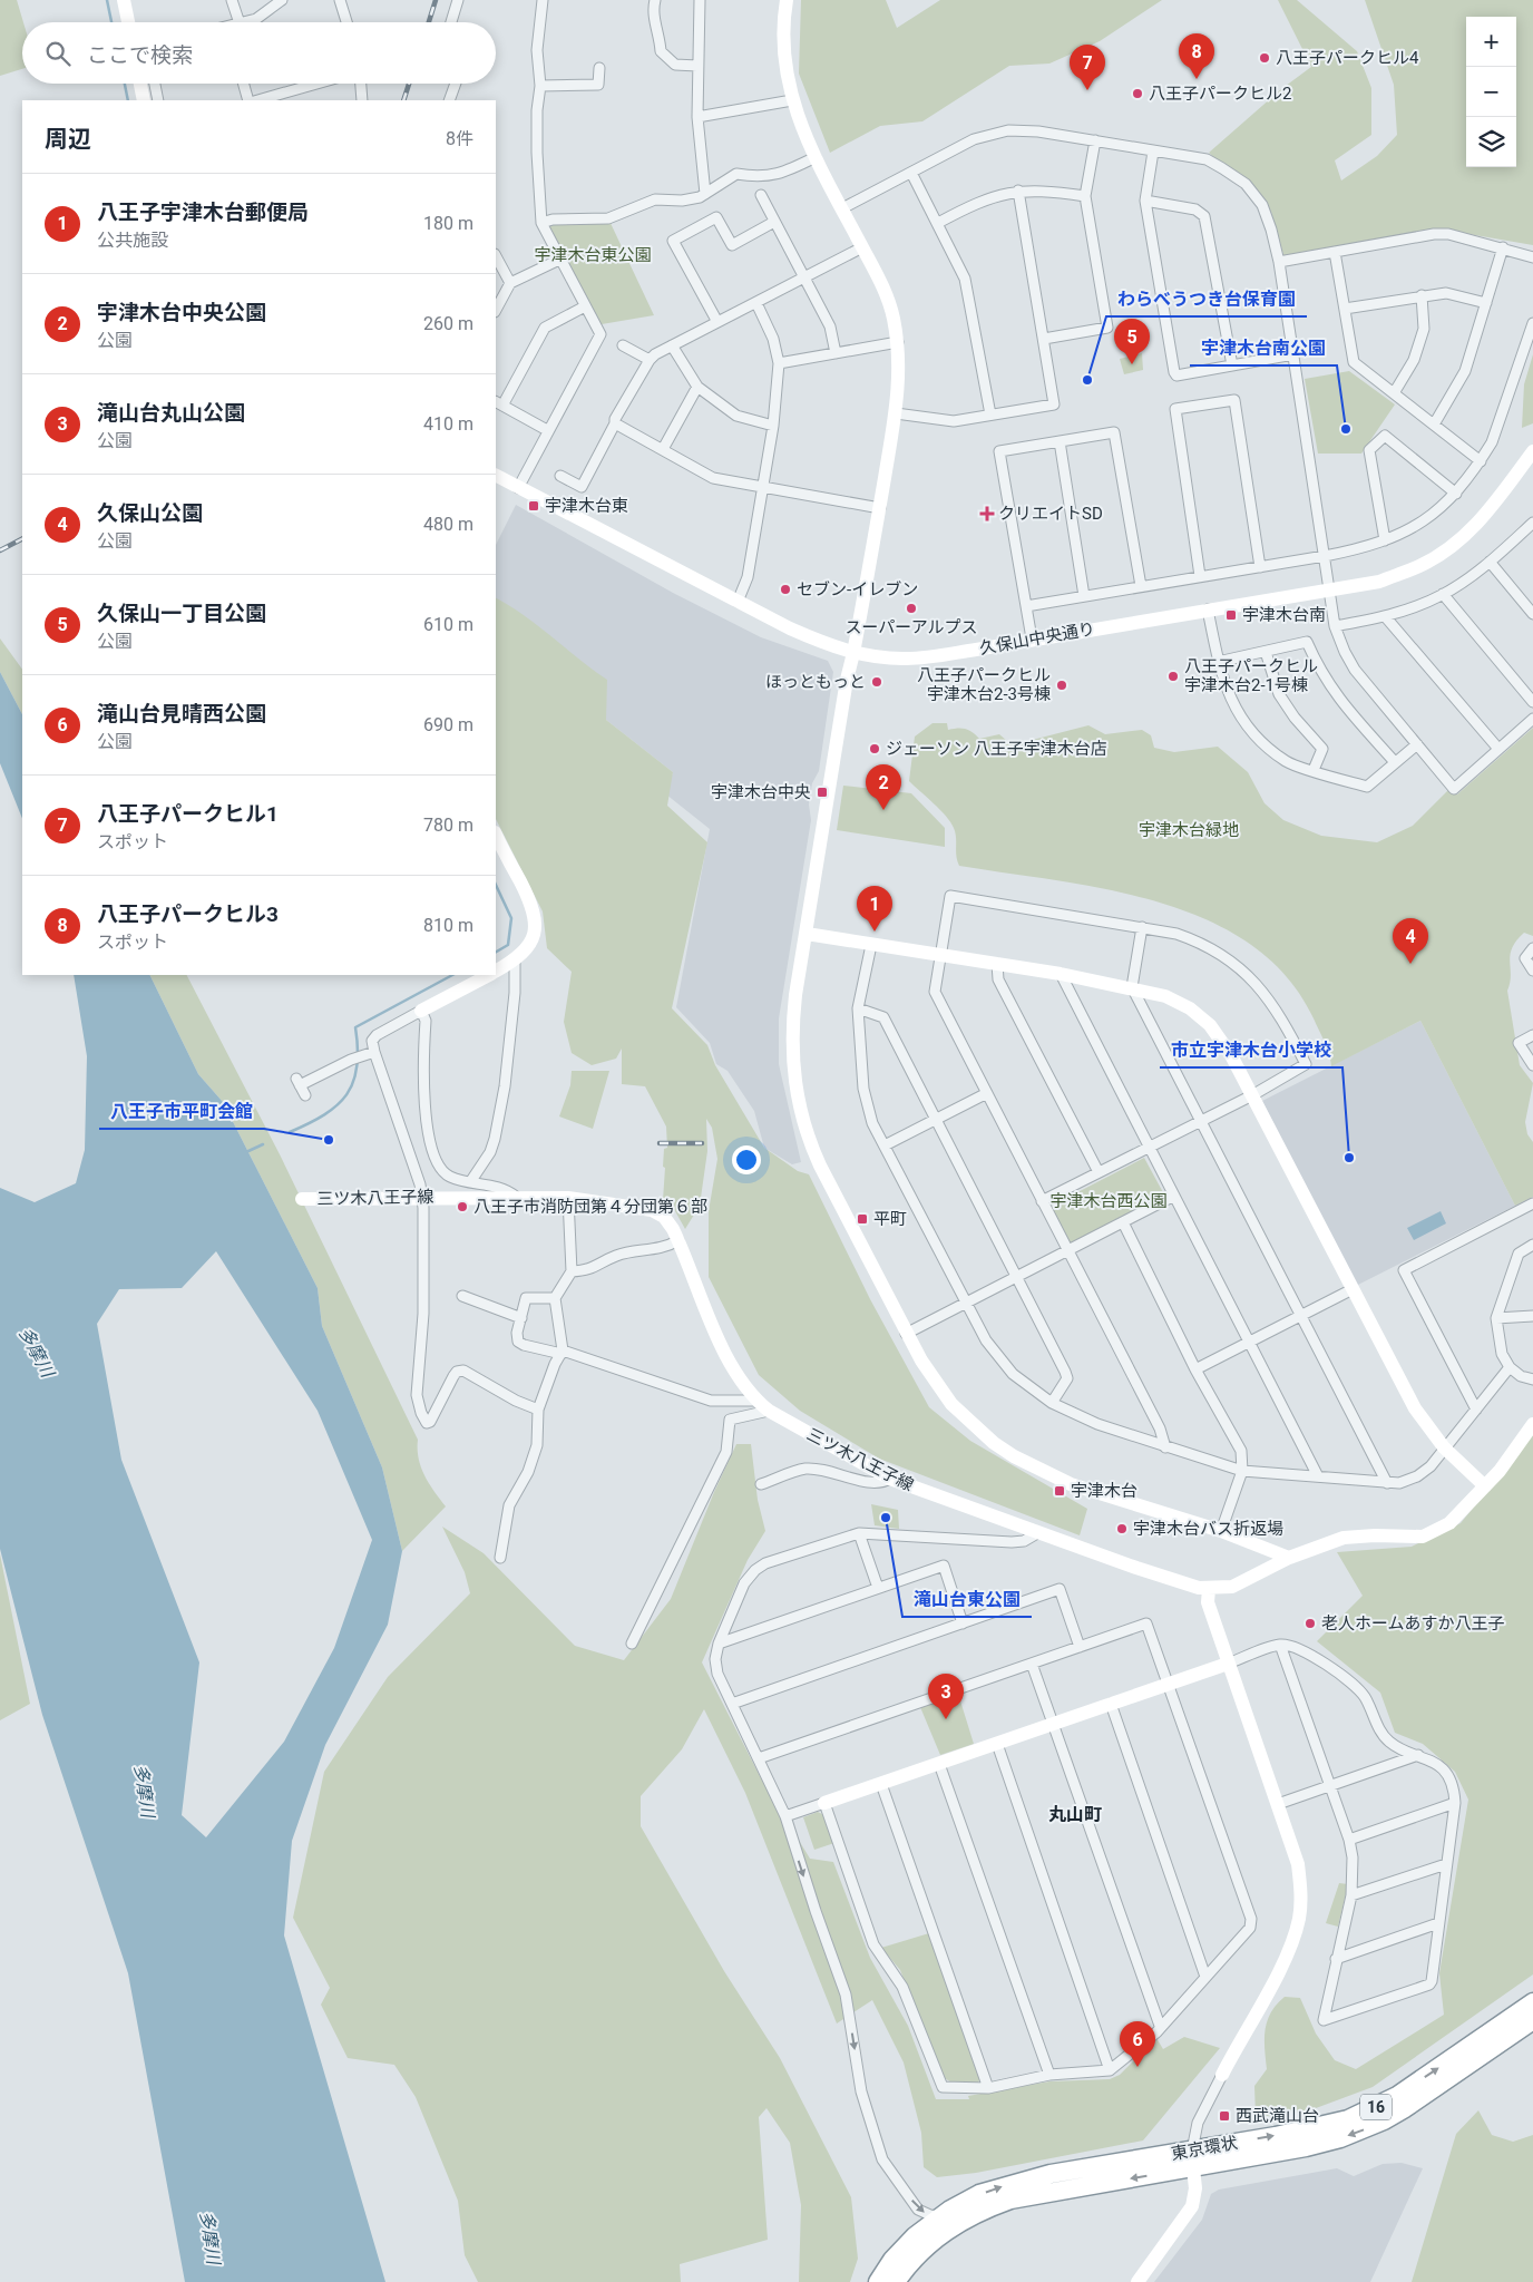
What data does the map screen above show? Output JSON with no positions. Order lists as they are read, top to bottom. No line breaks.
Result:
{"streets":{"highway":["16","東京環状"],"street":["久保山中央通り","三ツ木八王子線"]},"districts":["丸山町"],"water":["多摩川"],"parks":["宇津木台東公園","宇津木台緑地","宇津木台西公園"],"places":{"other":["八王子パークヒル4","八王子パークヒル2","わらべうつき台保育園","宇津木台南公園","セブン-イレブン","スーパーアルプス","八王子パークヒル 宇津木台2-1号棟","ほっともっと","八王子パークヒル 宇津木台2-3号棟","ジェーソン 八王子宇津木台店","八王子市平町会館","市立宇津木台小学校","八王子市消防団第４分団第６部","滝山台東公園","宇津木台バス折返場","老人ホームあすか八王子"],"transit":["宇津木台東","宇津木台南","宇津木台中央","平町","宇津木台","西武滝山台"],"health":["クリエイトSD"]},"page":{"map_buttons":["+","−"],"search":"ここで検索","pins":["8","7","5","2","1","4","3","6"],"heading":["周辺","8件"],"list":[{"mark":"1","name":"八王子宇津木台郵便局","note":"公共施設","value":"180 m"},{"mark":"2","name":"宇津木台中央公園","note":"公園","value":"260 m"},{"mark":"3","name":"滝山台丸山公園","note":"公園","value":"410 m"},{"mark":"4","name":"久保山公園","note":"公園","value":"480 m"},{"mark":"5","name":"久保山一丁目公園","note":"公園","value":"610 m"},{"mark":"6","name":"滝山台見晴西公園","note":"公園","value":"690 m"},{"mark":"7","name":"八王子パークヒル1","note":"スポット","value":"780 m"},{"mark":"8","name":"八王子パークヒル3","note":"スポット","value":"810 m"}]}}
